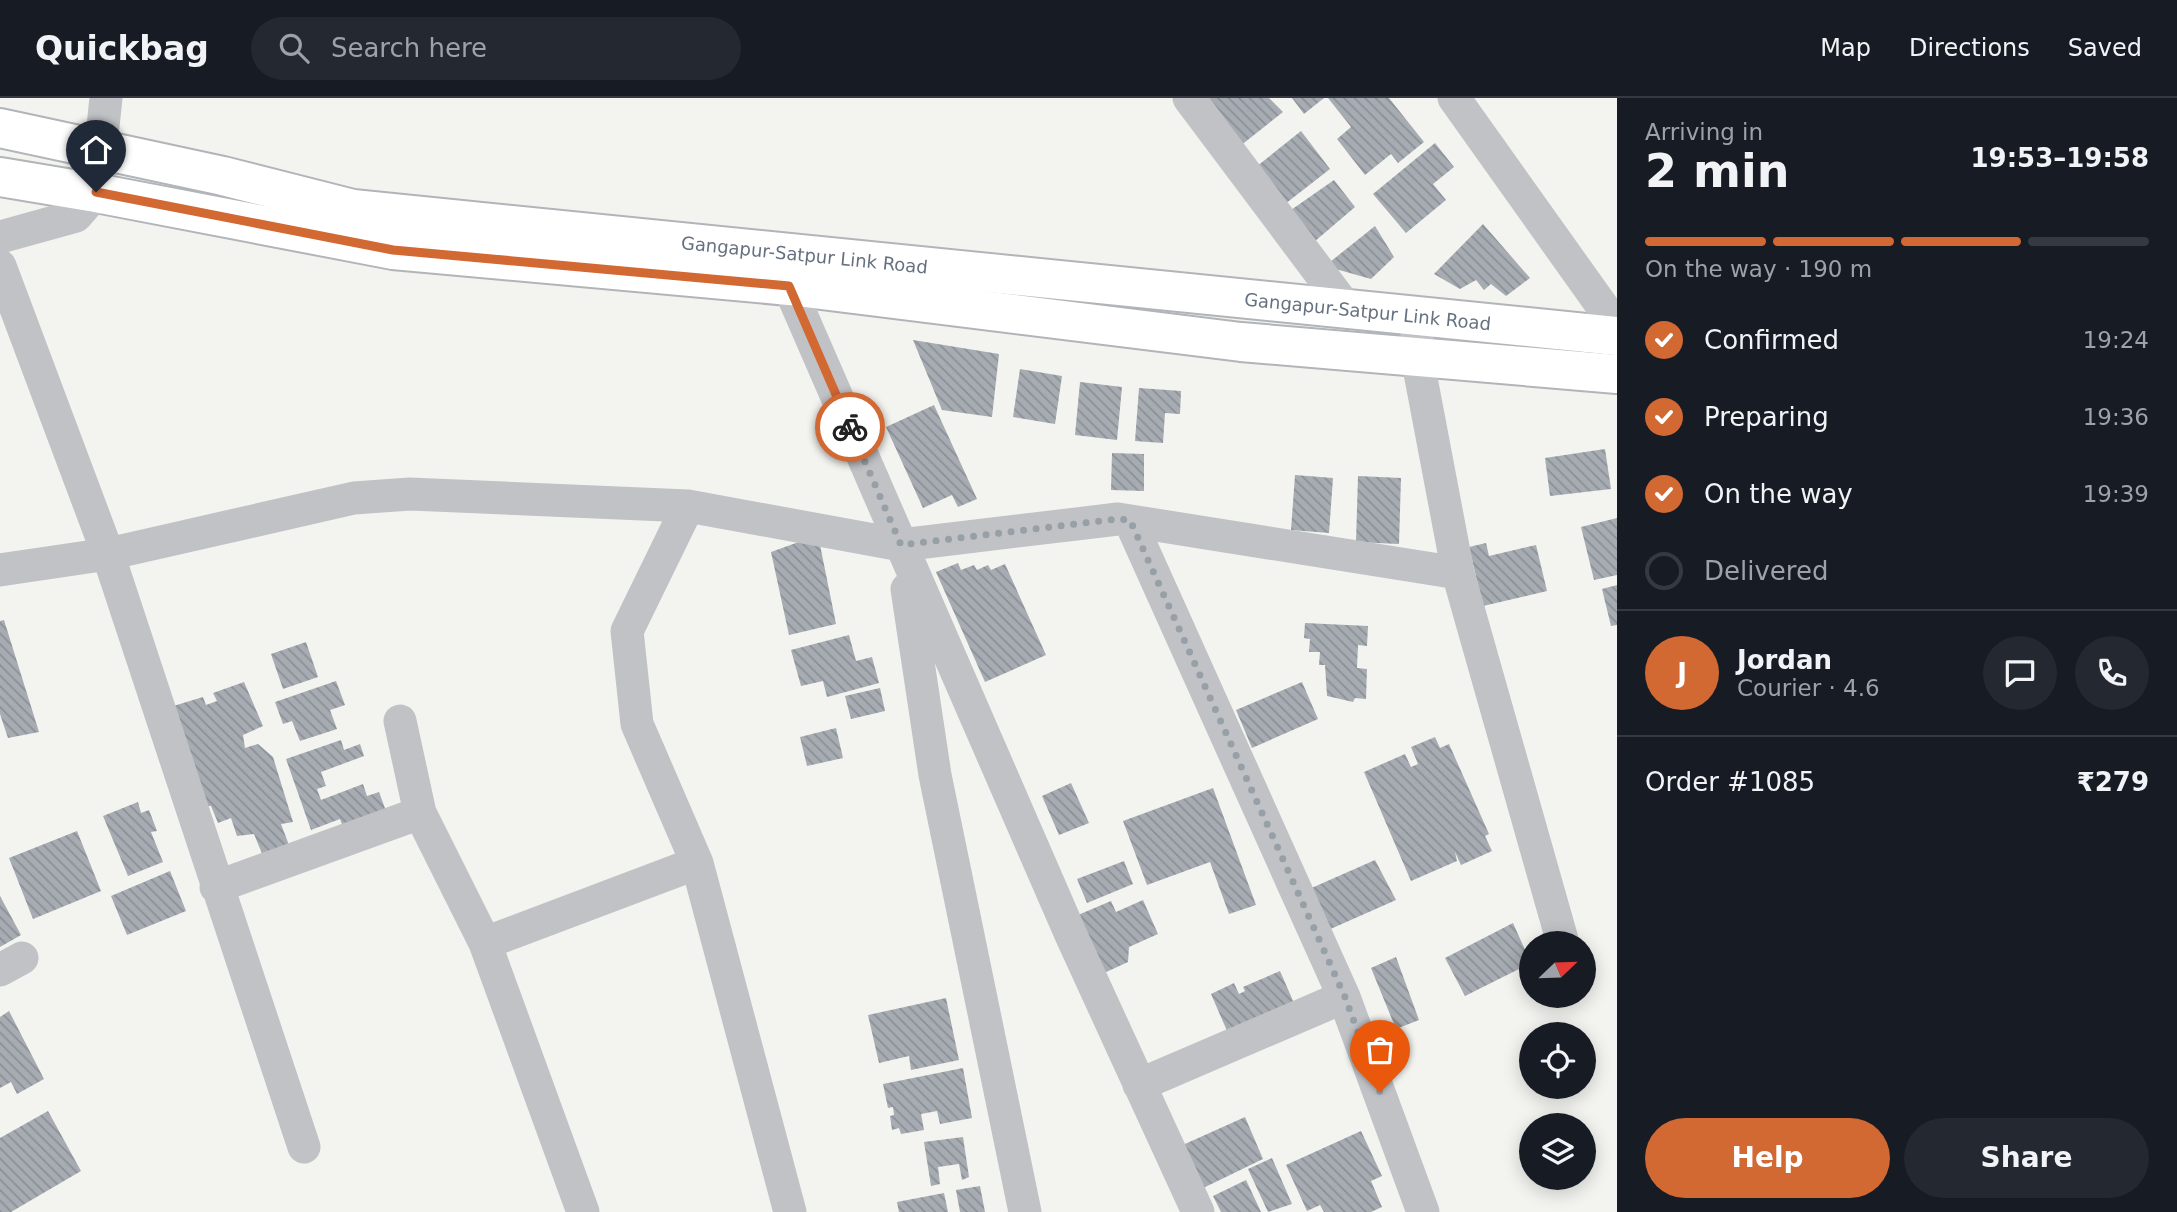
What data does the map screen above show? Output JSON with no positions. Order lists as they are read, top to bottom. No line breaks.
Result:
{"streets":{"main road":["Gangapur-Satpur Link Road"]},"north":"top right","page":{"header":"Quickbag","search":"Search here","nav":["Map","Directions","Saved"],"heading":["2 min","Arriving in","19:53–19:58"],"panel":["Jordan","Courier · 4.6","Order #1085","₹279"],"bar":"On the way · 190 m","list":[["Confirmed","19:24"],["Preparing","19:36"],["On the way","19:39"],"Delivered"],"round":"J","buttons":["Help","Share"]}}
